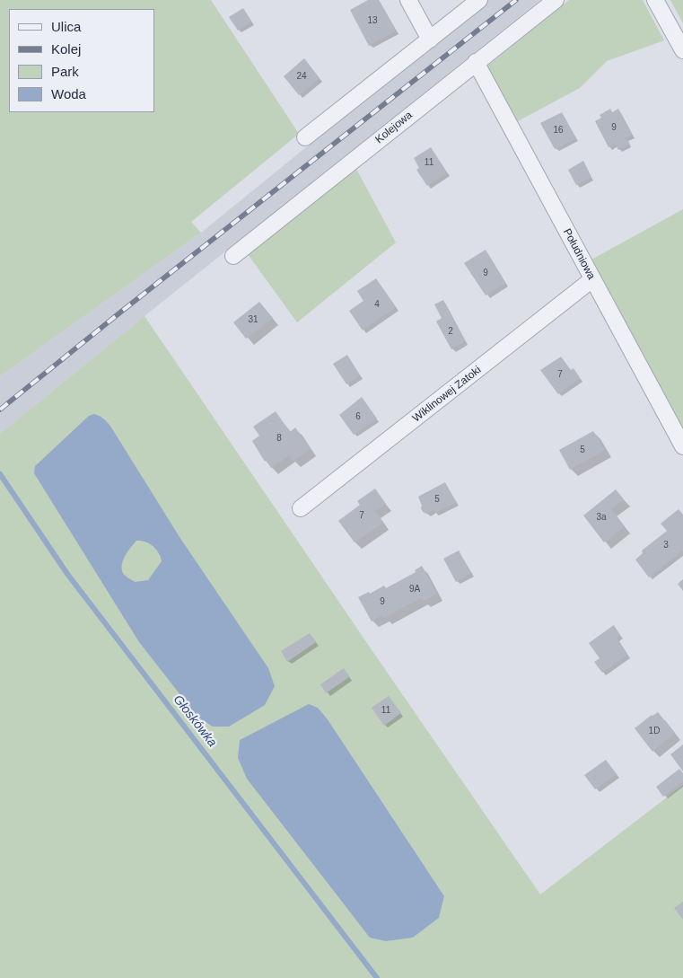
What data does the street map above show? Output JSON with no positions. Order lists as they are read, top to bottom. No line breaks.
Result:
{"streets":{"street":["Kolejowa","Południowa","Wiklinowej Zatoki"]},"crossings":[["Kolejowa","Południowa"],["Południowa","Wiklinowej Zatoki"]],"water":["Głoskówka"],"house_numbers":["13","24","9","16","11","9","4","31","2","7","6","8","5","5","7","3a","3","9A","9","11","1D"],"legend":["Ulica","Kolej","Park","Woda"]}
